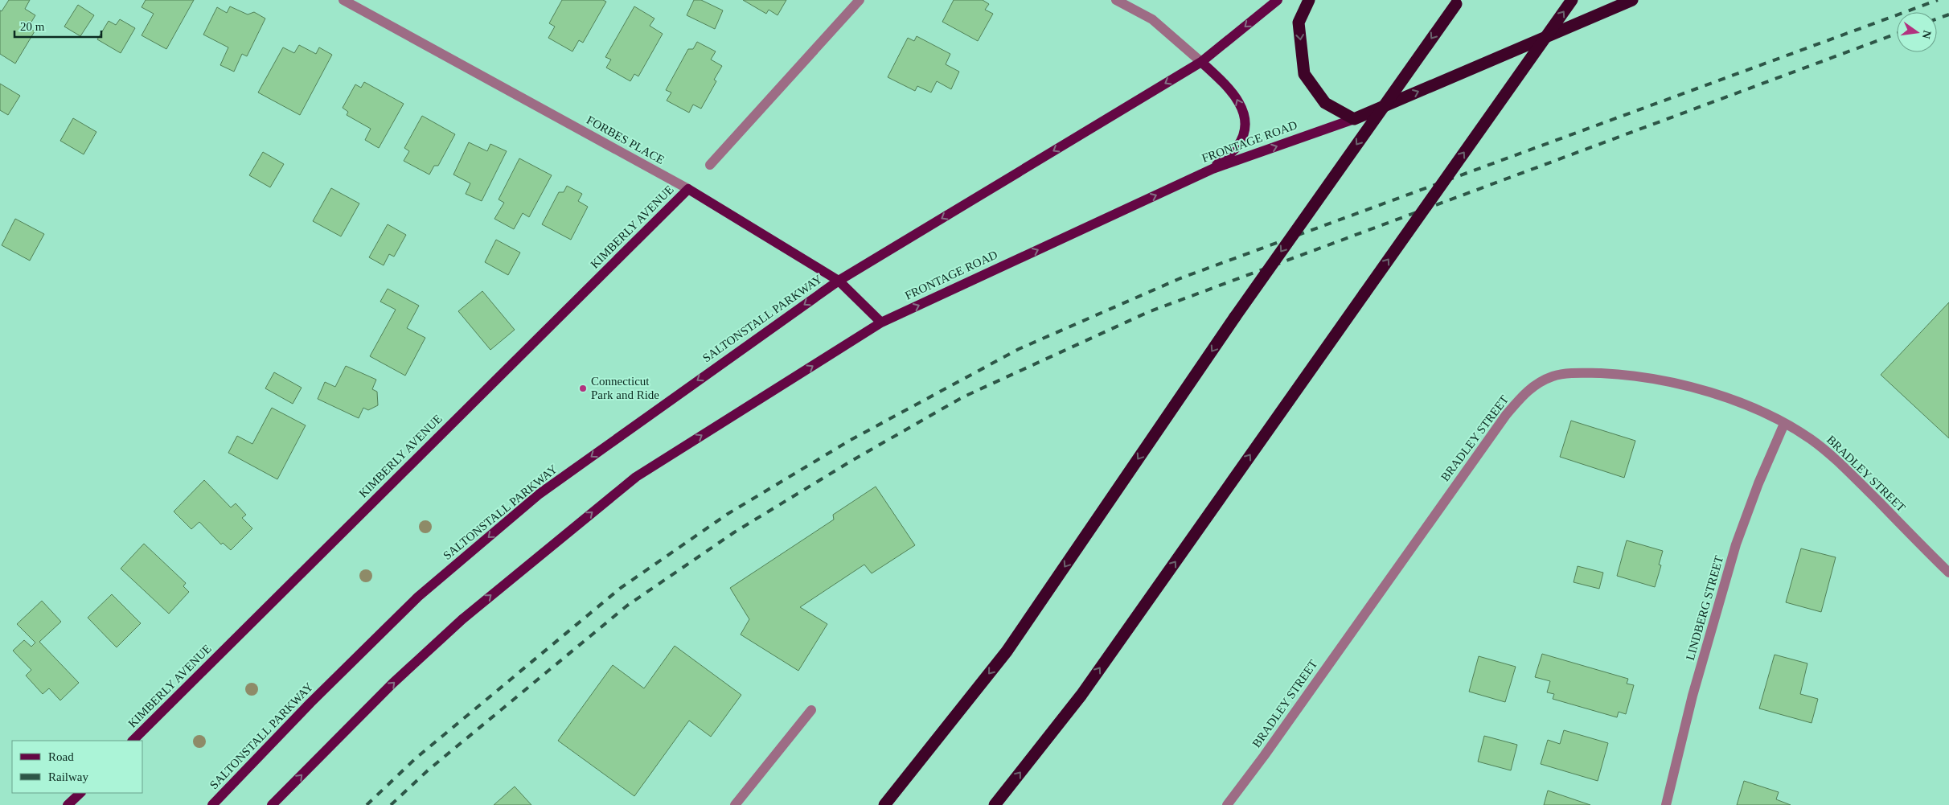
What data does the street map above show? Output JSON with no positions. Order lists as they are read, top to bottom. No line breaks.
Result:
{"streets":{"highway":["FRONTAGE ROAD"],"main road":["FORBES PLACE","KIMBERLY AVENUE","SALTONSTALL PARKWAY"],"street":["BRADLEY STREET","LINDBERG STREET"]},"crossings":[["FORBES PLACE","FRONTAGE ROAD"],["FORBES PLACE","KIMBERLY AVENUE"],["FORBES PLACE","SALTONSTALL PARKWAY"],["BRADLEY STREET","LINDBERG STREET"]],"one_way":["FRONTAGE ROAD"],"places":["Connecticut Park and Ride"],"legend":["Road","Railway"],"scale_bar":"20 m","north":"right"}
